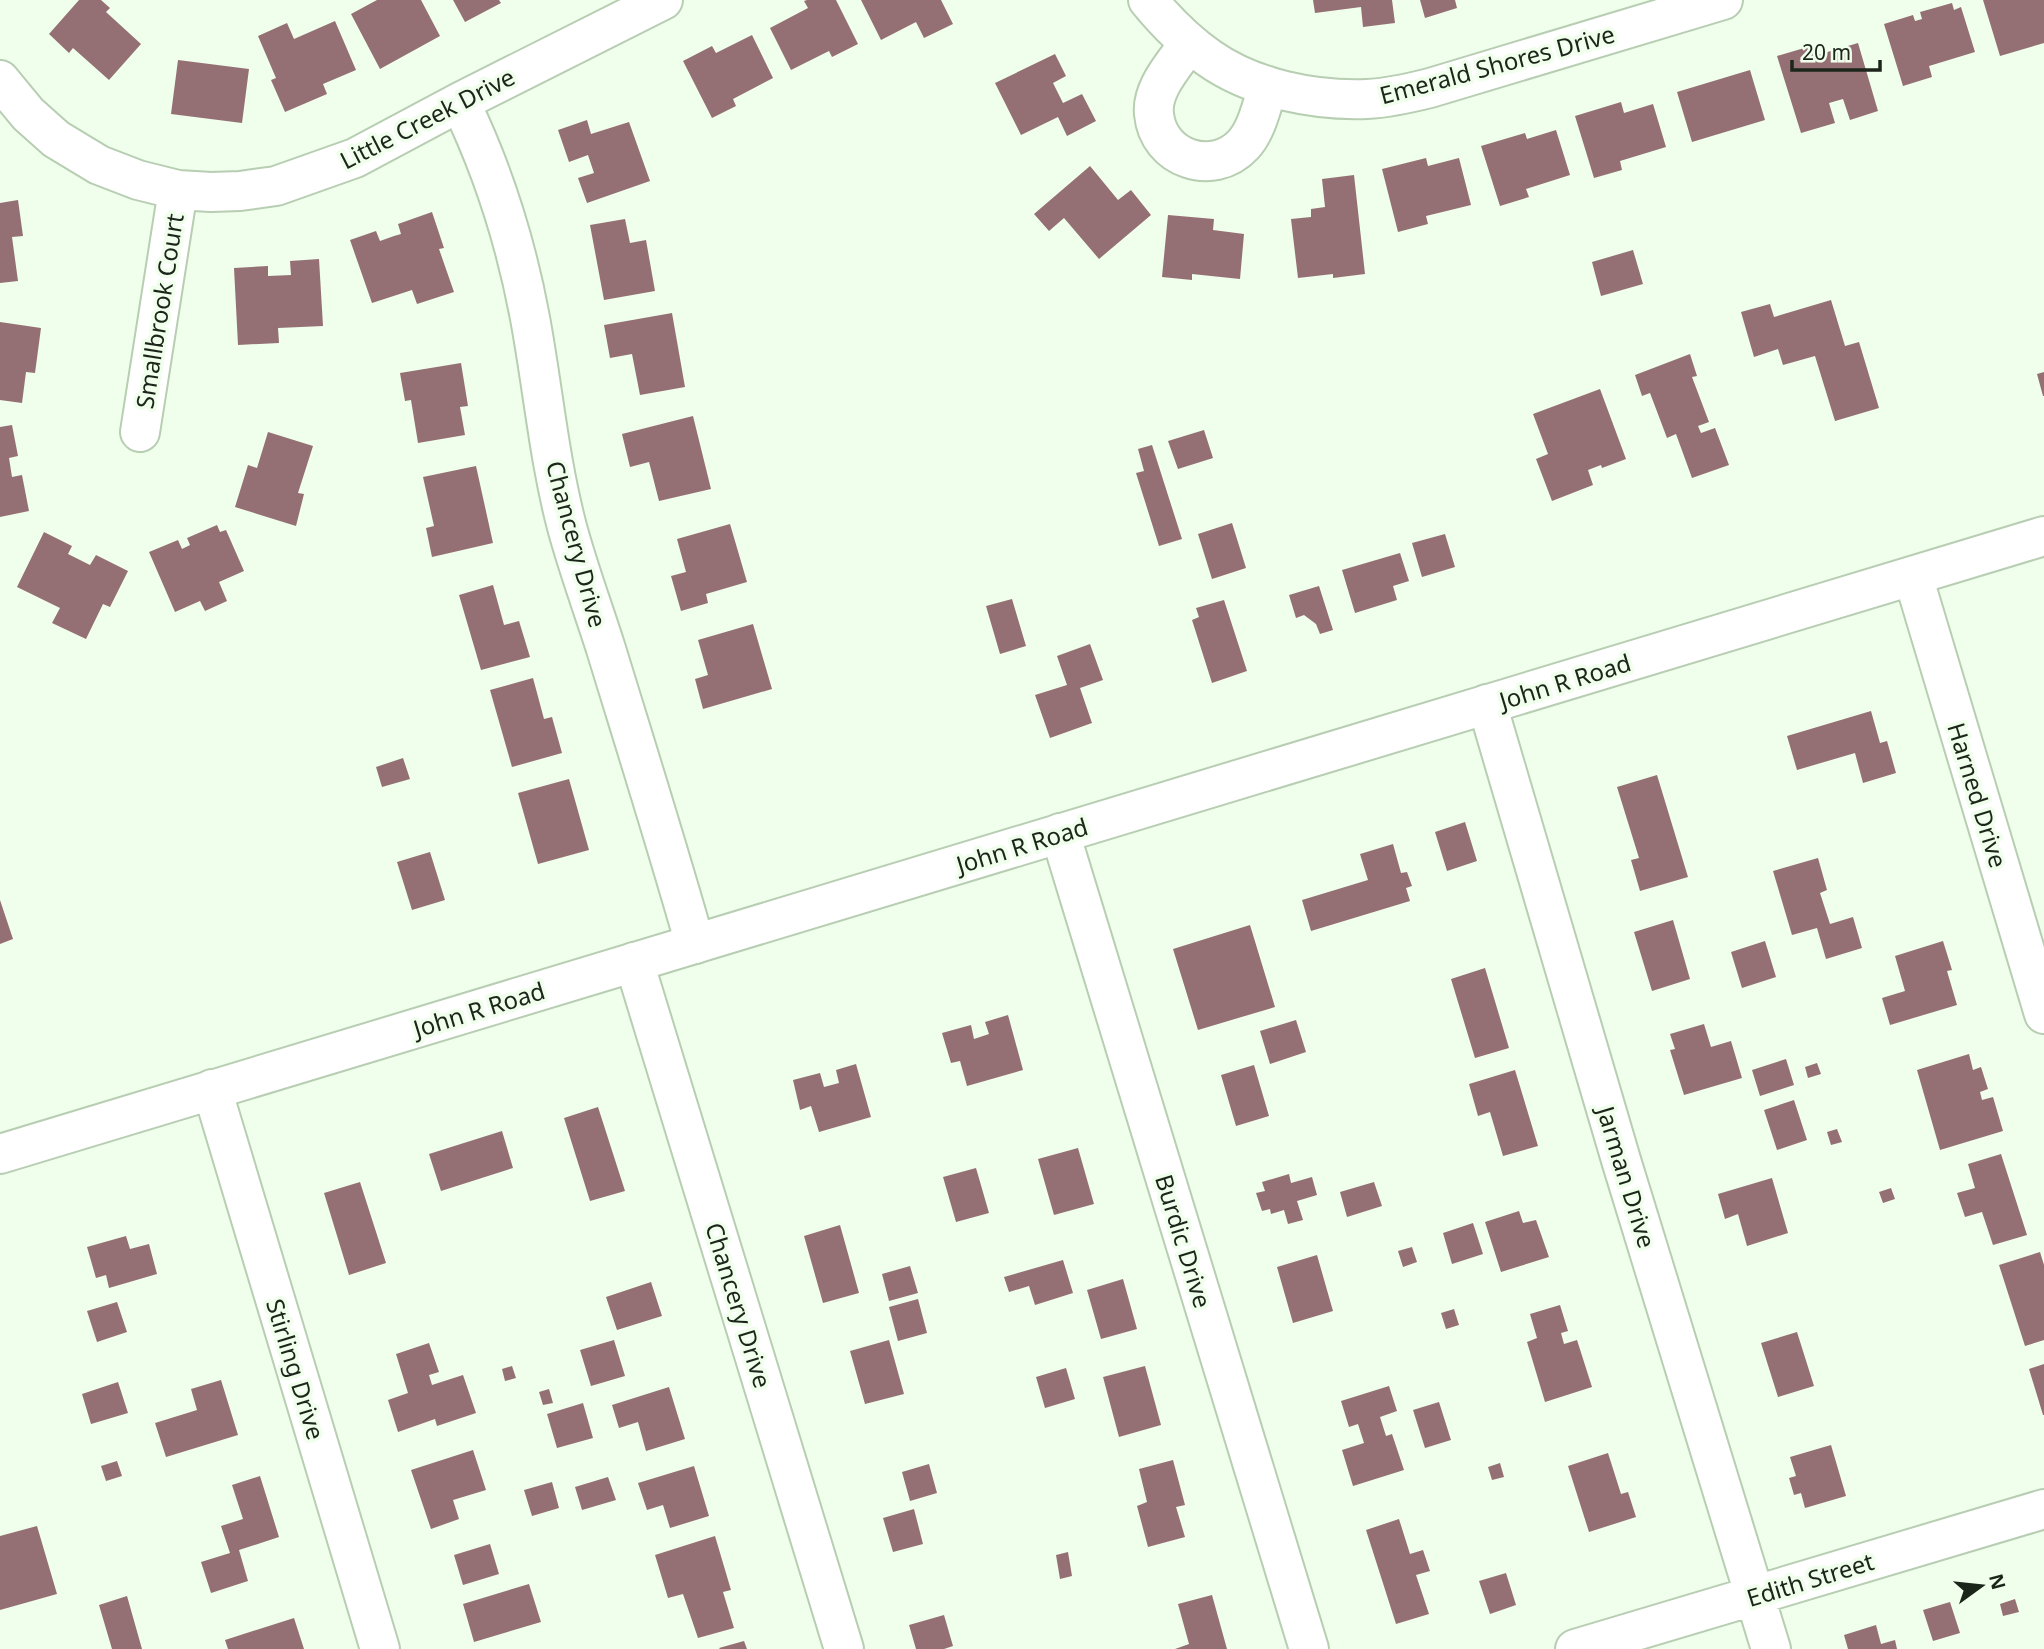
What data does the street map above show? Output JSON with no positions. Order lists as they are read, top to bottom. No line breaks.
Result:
{"streets":{"street":["Emerald Shores Drive","Little Creek Drive","Smallbrook Court","Chancery Drive","John R Road","Harned Drive","Jarman Drive","Burdic Drive","Stirling Drive","Edith Street"]},"crossings":[["Little Creek Drive","Smallbrook Court"],["Little Creek Drive","Chancery Drive"],["Chancery Drive","John R Road"],["John R Road","Harned Drive"],["John R Road","Jarman Drive"],["John R Road","Burdic Drive"],["John R Road","Stirling Drive"],["Jarman Drive","Edith Street"]],"scale_bar":"20 m","north":"right"}
